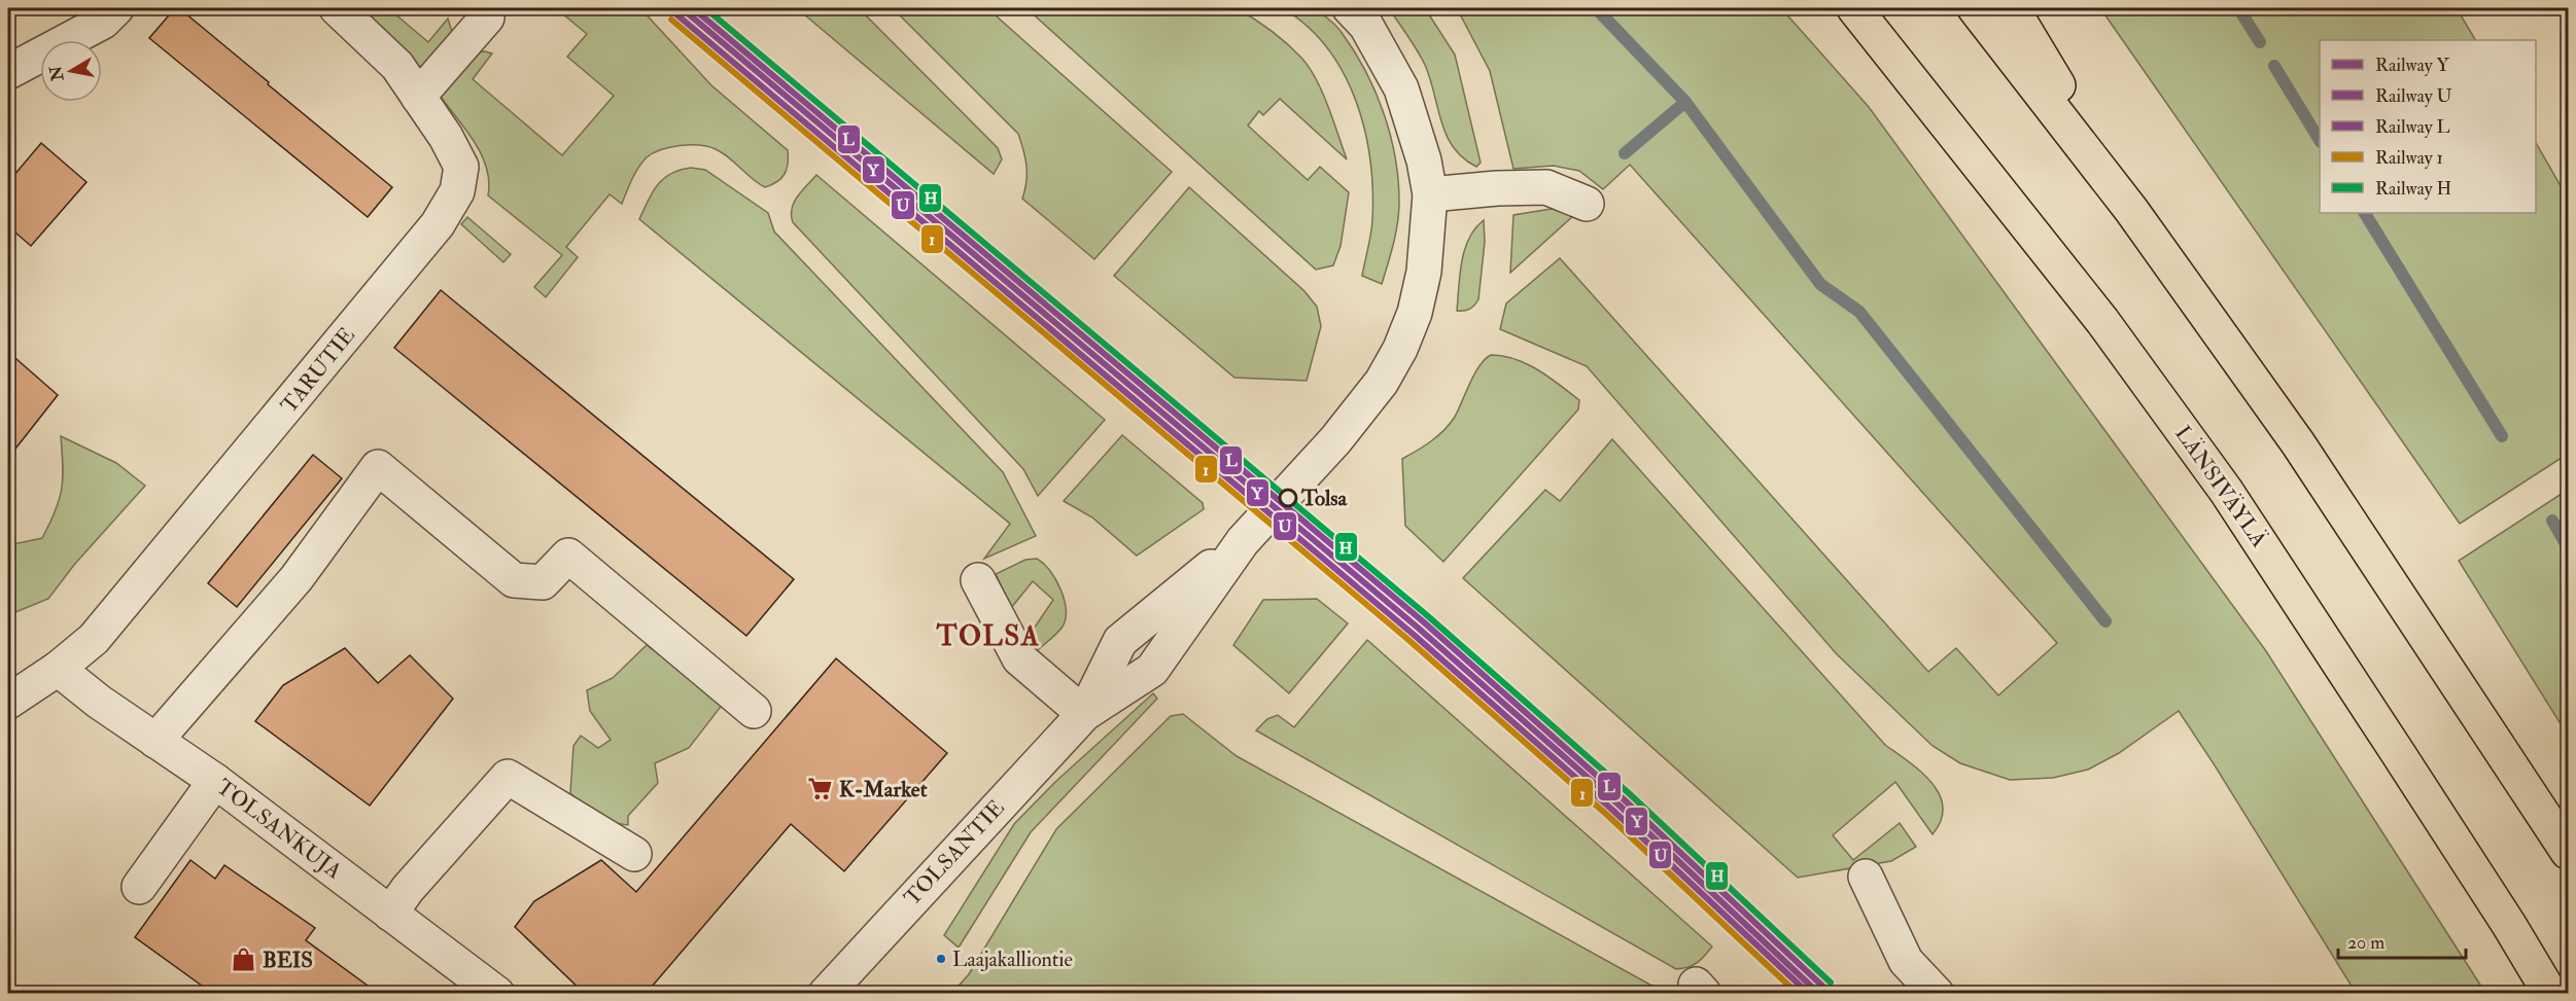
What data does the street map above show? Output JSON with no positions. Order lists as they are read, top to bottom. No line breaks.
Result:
{"streets":{"highway":["LÄNSIVÄYLÄ"],"street":["TARUTIE","TOLSANKUJA","TOLSANTIE"]},"crossings":[["TARUTIE","TOLSANKUJA"]],"districts":["TOLSA"],"places":{"other":["Tolsa","Laajakalliontie"],"supermarket":["K-Market"],"shop":["BEIS"]},"lines":["rail line Y","rail line L","rail line H","rail line U","rail line 1"],"legend":["Railway Y","Railway U","Railway L","Railway 1","Railway H"],"scale_bar":"20 m","north":"left"}
